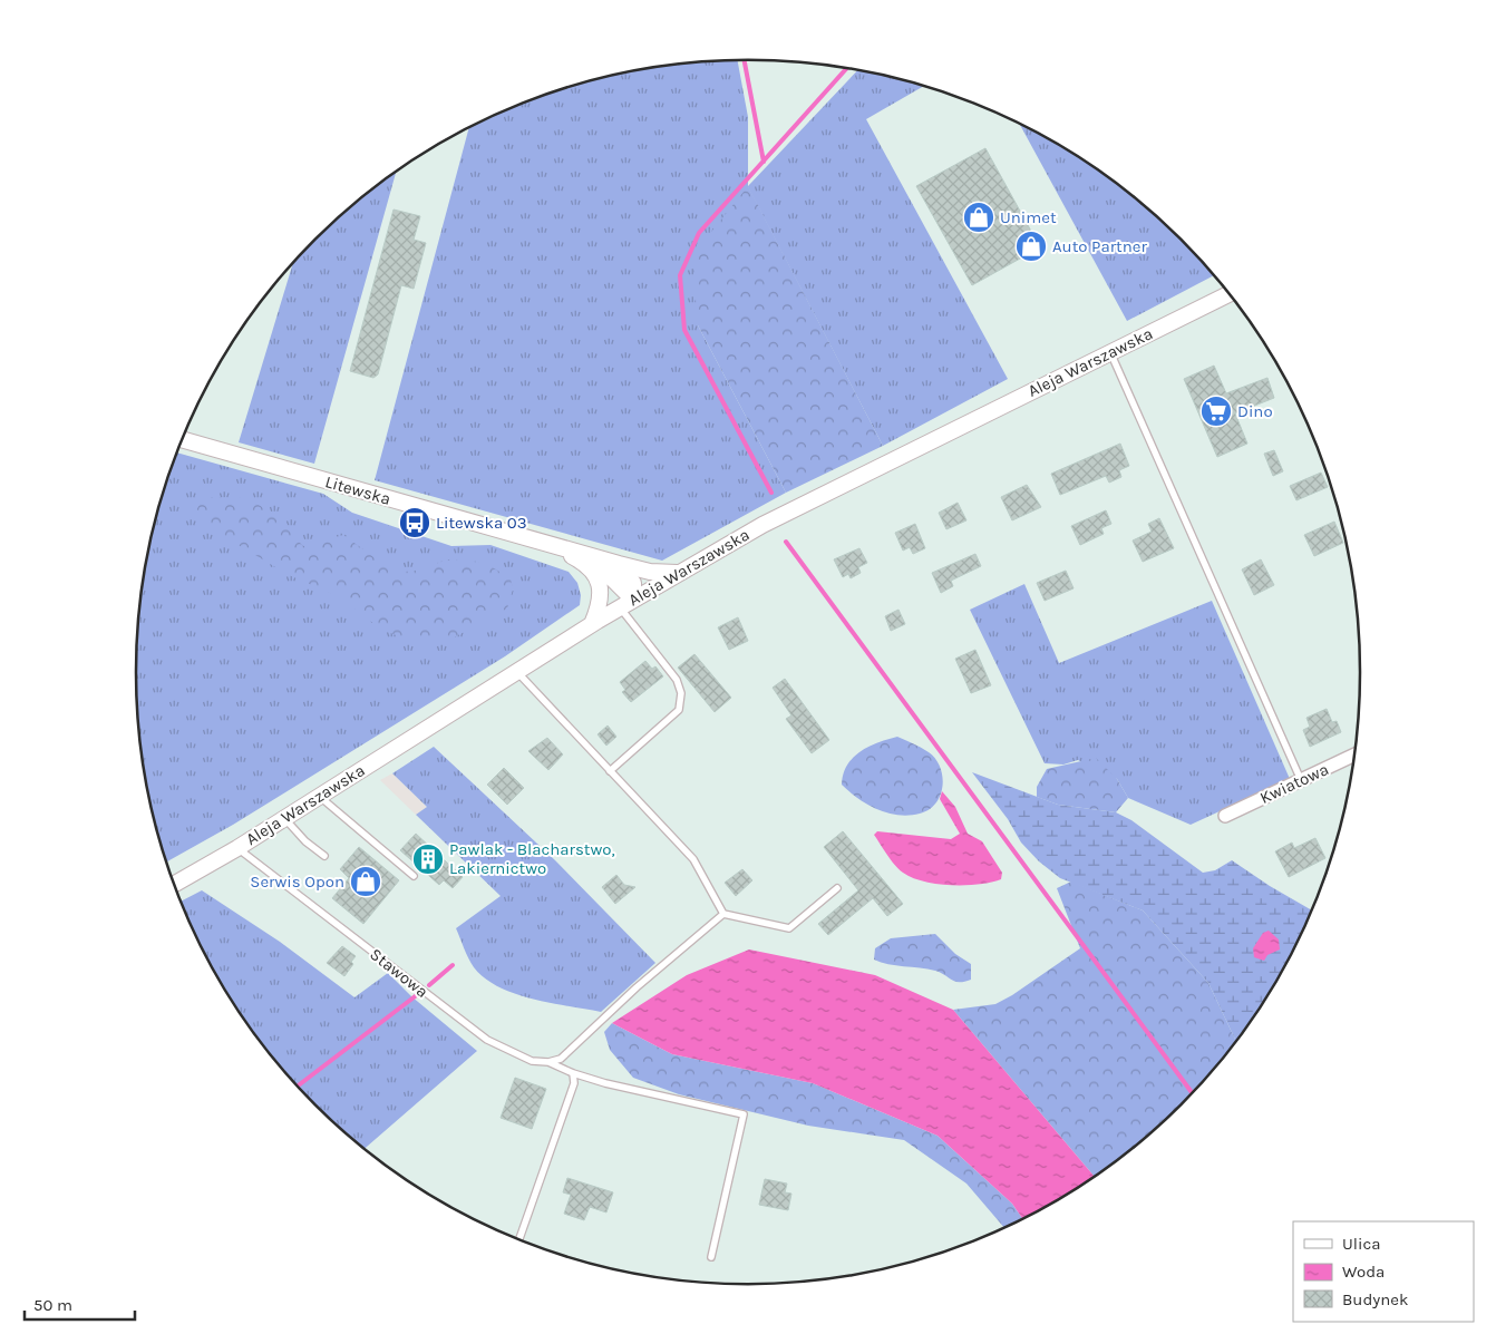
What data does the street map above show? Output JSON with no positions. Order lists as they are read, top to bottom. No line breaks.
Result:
{"streets":{"street":["Aleja Warszawska","Litewska","Kwiatowa"],"lane":["Stawowa"]},"crossings":[["Aleja Warszawska","Stawowa"]],"places":{"shop":["Unimet","Auto Partner","Serwis Opon"],"supermarket":["Dino"],"bus stop":["Litewska 03"],"building":["Pawlak - Blacharstwo, Lakiernictwo"]},"legend":["Ulica","Woda","Budynek"],"scale_bar":"50 m"}
